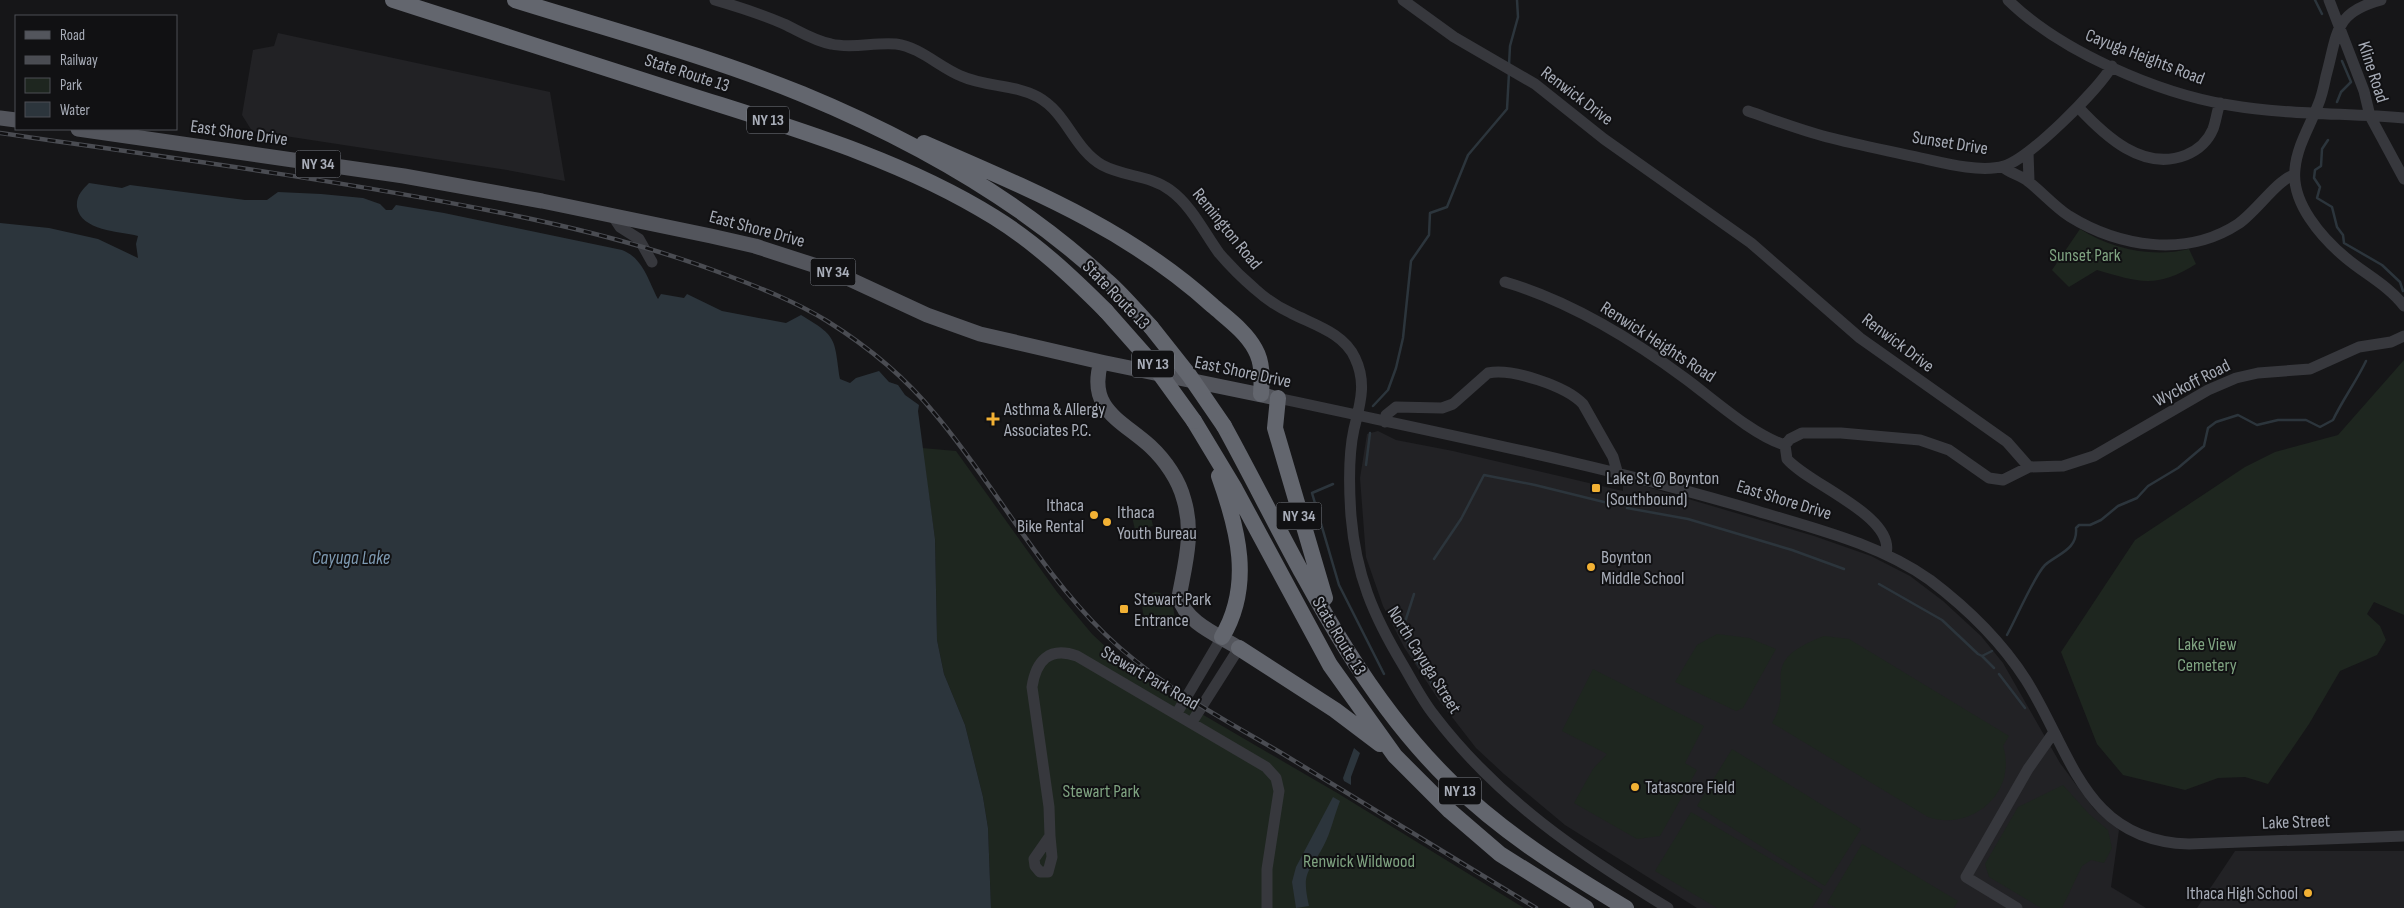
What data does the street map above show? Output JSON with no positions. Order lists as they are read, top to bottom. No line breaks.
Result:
{"streets":{"highway":["State Route 13","NY 13","NY 34"],"main road":["East Shore Drive"],"street":["Cayuga Heights Road","Kline Road","Renwick Drive","Sunset Drive","Remington Road","Renwick Heights Road","Wyckoff Road","North Cayuga Street","Stewart Park Road","Lake Street"]},"crossings":[["Cayuga Heights Road","Kline Road"],["Cayuga Heights Road","Sunset Drive"],["State Route 13","NY 34"],["Renwick Drive","Wyckoff Road"],["East Shore Drive","NY 34"],["East Shore Drive","Remington Road"],["East Shore Drive","North Cayuga Street"],["East Shore Drive","Lake Street"],["Remington Road","North Cayuga Street"]],"water":["Cayuga Lake"],"parks":["Sunset Park","Lake View Cemetery","Stewart Park","Renwick Wildwood"],"places":{"health":["Asthma & Allergy Associates P.C."],"transit":["Lake St @ Boynton (Southbound)","Stewart Park Entrance"],"other":["Ithaca Bike Rental","Ithaca Youth Bureau","Boynton Middle School","Tatascore Field","Ithaca High School"]},"legend":["Road","Railway","Park","Water"]}
